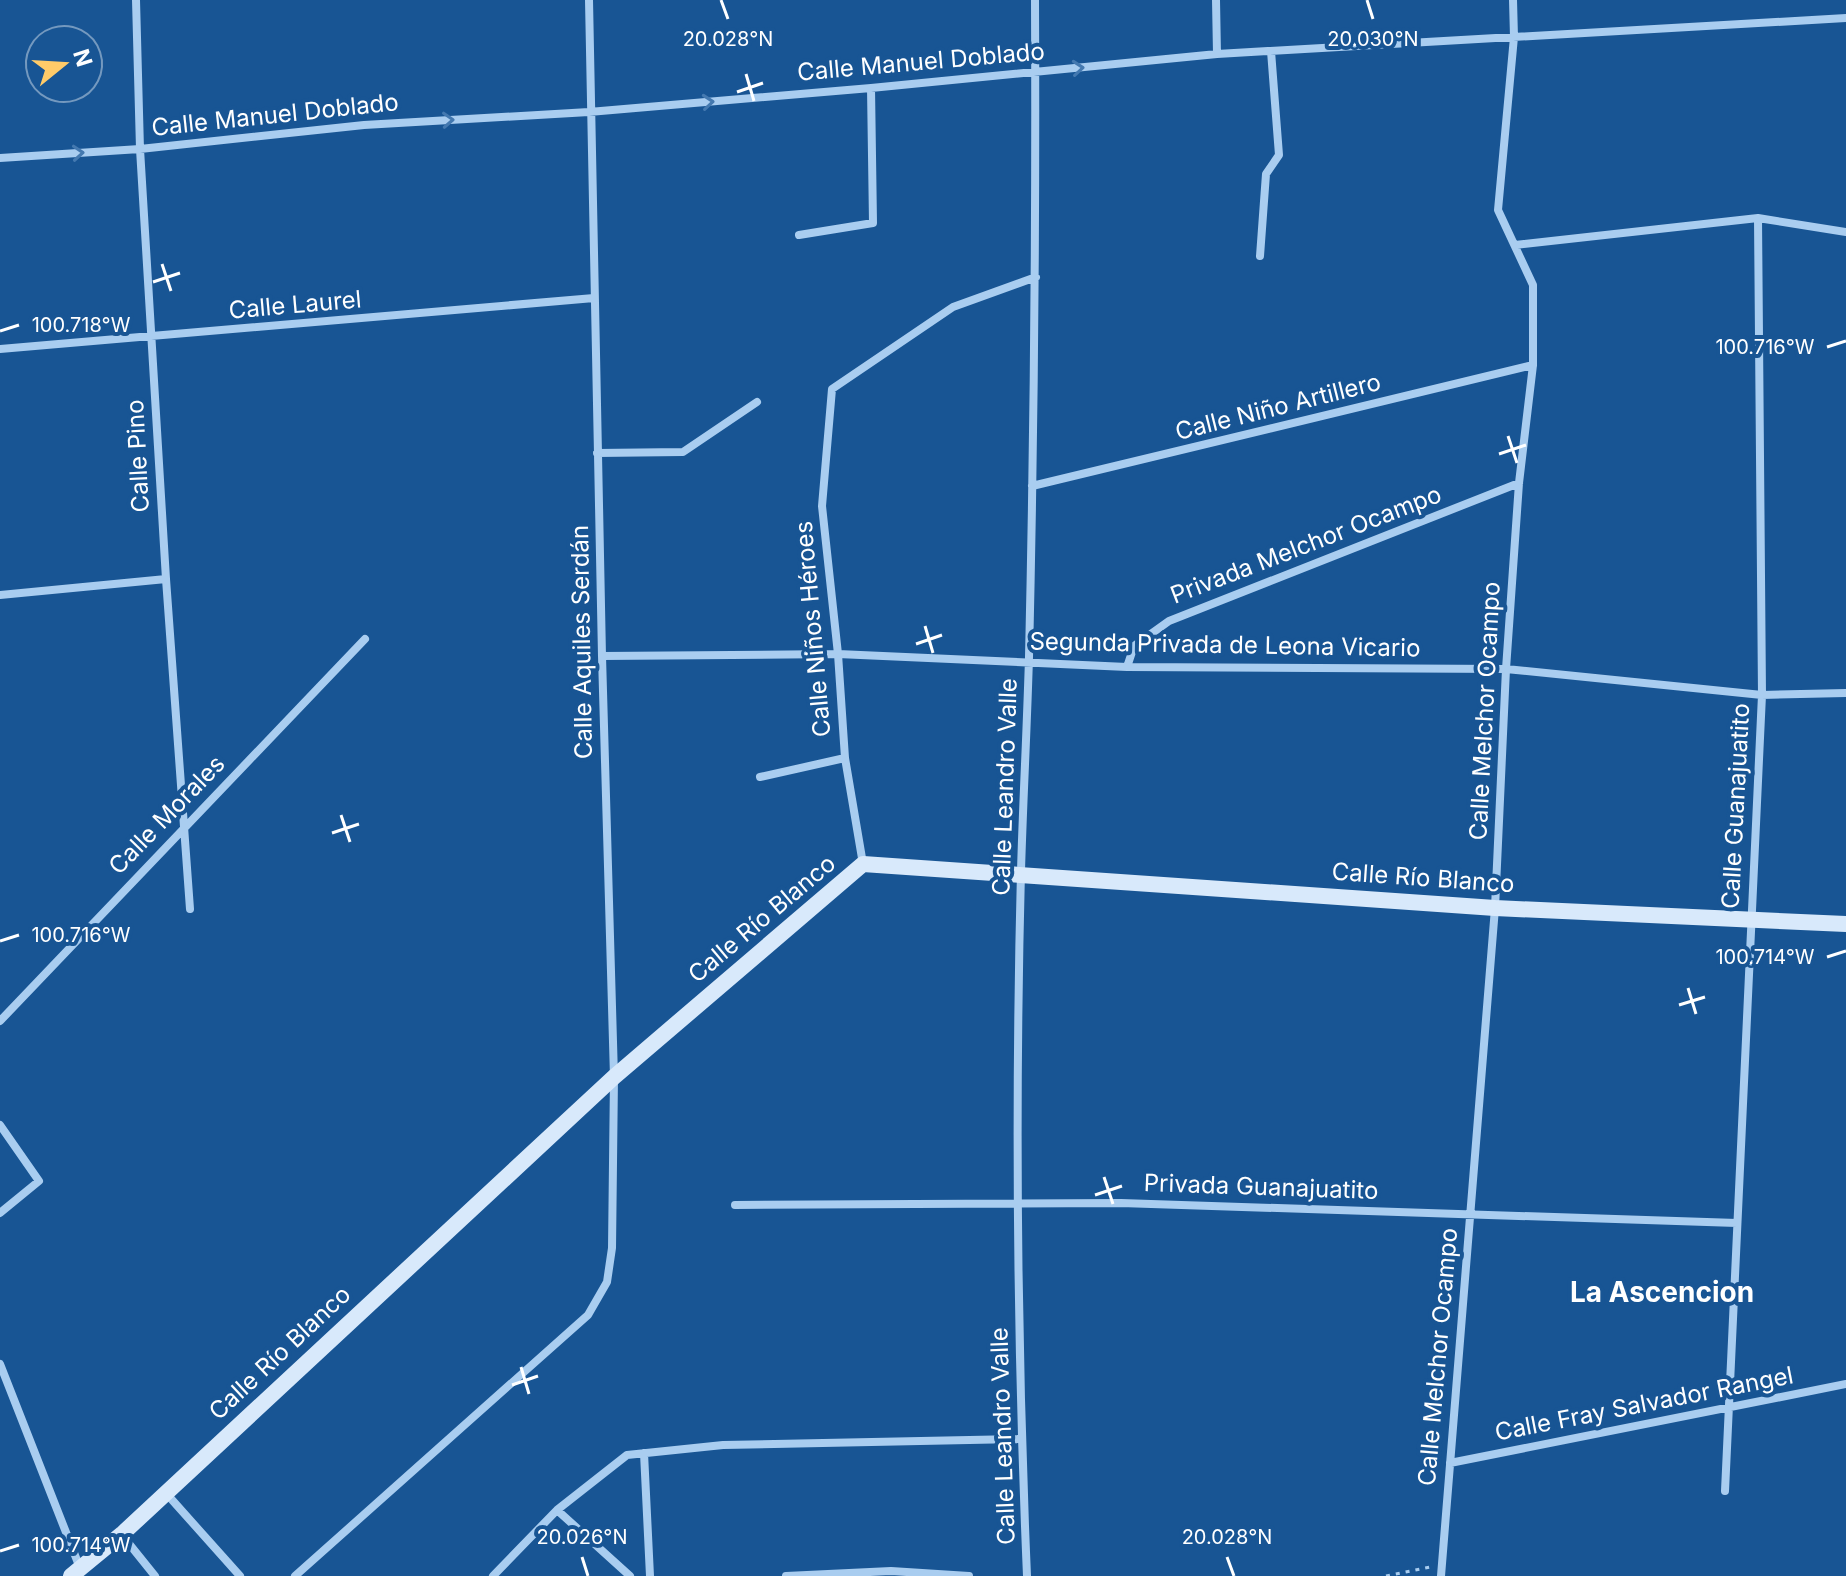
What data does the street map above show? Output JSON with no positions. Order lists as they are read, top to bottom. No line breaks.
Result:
{"streets":{"street":["Calle Manuel Doblado","Calle Laurel","Calle Niño Artillero","Calle Pino","Privada Melchor Ocampo","Calle Niños Héroes","Calle Aquiles Serdán","Segunda Privada de Leona Vicario","Calle Melchor Ocampo","Calle Leandro Valle","Calle Guanajuatito","Calle Morales","Calle Río Blanco","Privada Guanajuatito","Calle Fray Salvador Rangel"]},"crossings":[["Calle Manuel Doblado","Calle Pino"],["Calle Manuel Doblado","Calle Aquiles Serdán"],["Calle Manuel Doblado","Calle Melchor Ocampo"],["Calle Manuel Doblado","Calle Leandro Valle"],["Calle Laurel","Calle Pino"],["Calle Laurel","Calle Aquiles Serdán"],["Calle Niño Artillero","Calle Melchor Ocampo"],["Calle Niño Artillero","Calle Leandro Valle"],["Calle Pino","Calle Morales"],["Privada Melchor Ocampo","Segunda Privada de Leona Vicario"],["Privada Melchor Ocampo","Calle Melchor Ocampo"],["Calle Niños Héroes","Segunda Privada de Leona Vicario"],["Calle Niños Héroes","Calle Leandro Valle"],["Calle Niños Héroes","Calle Río Blanco"],["Calle Aquiles Serdán","Segunda Privada de Leona Vicario"],["Calle Aquiles Serdán","Calle Río Blanco"],["Segunda Privada de Leona Vicario","Calle Melchor Ocampo"],["Segunda Privada de Leona Vicario","Calle Leandro Valle"],["Segunda Privada de Leona Vicario","Calle Guanajuatito"],["Calle Melchor Ocampo","Calle Río Blanco"],["Calle Melchor Ocampo","Privada Guanajuatito"],["Calle Melchor Ocampo","Calle Fray Salvador Rangel"],["Calle Leandro Valle","Calle Río Blanco"],["Calle Leandro Valle","Privada Guanajuatito"],["Calle Guanajuatito","Calle Río Blanco"],["Calle Guanajuatito","Privada Guanajuatito"],["Calle Guanajuatito","Calle Fray Salvador Rangel"]],"one_way":["Calle Manuel Doblado"],"districts":["La Ascencion"],"north":"right","coordinates":["20.028°N","20.030°N","100.718°W","100.716°W","100.714°W","20.026°N"]}
